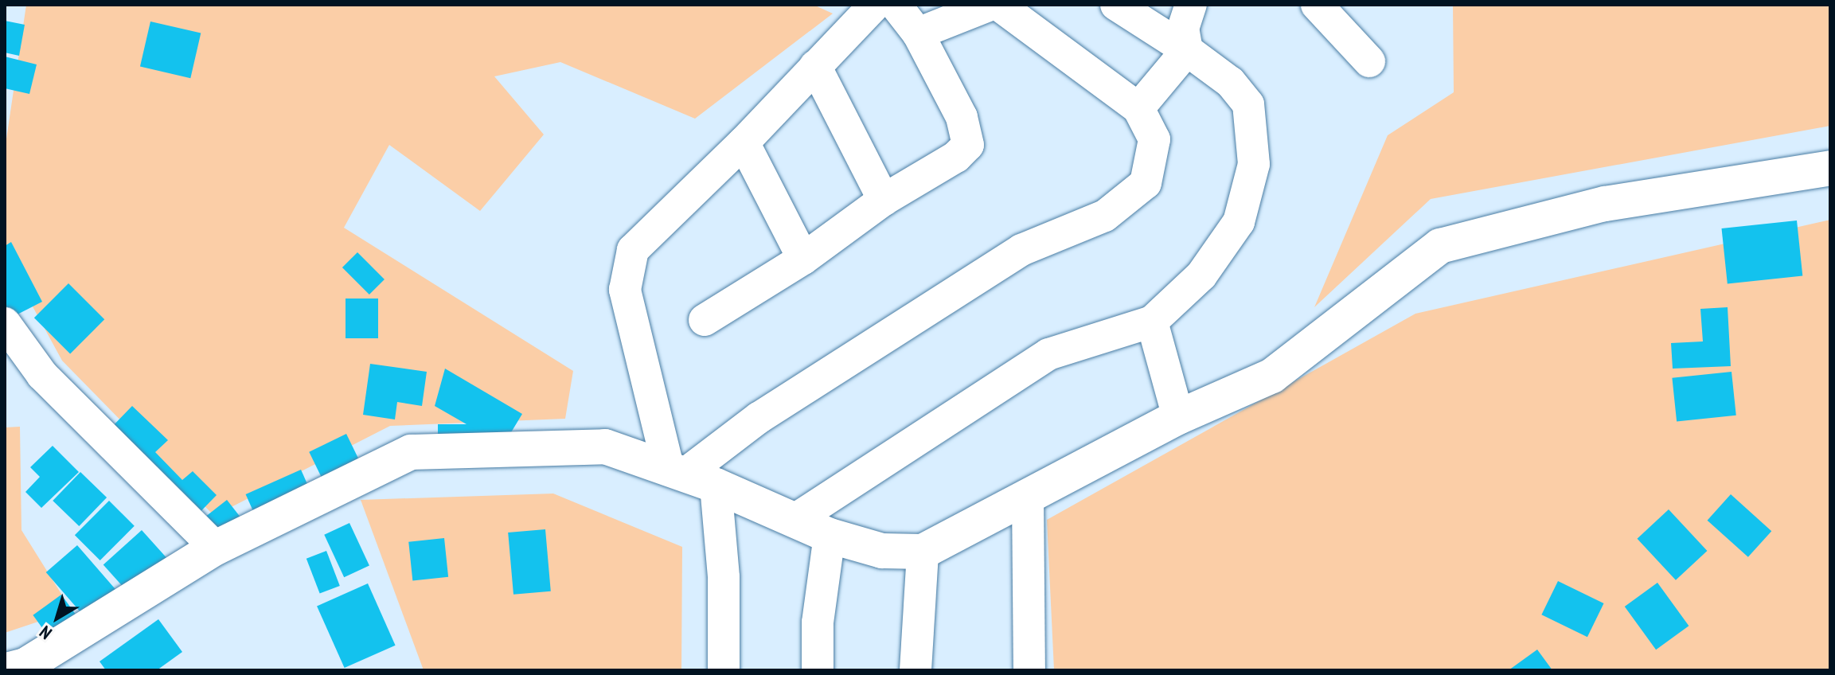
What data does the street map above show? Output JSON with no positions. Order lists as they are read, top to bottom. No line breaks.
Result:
{"north":"bottom left"}
